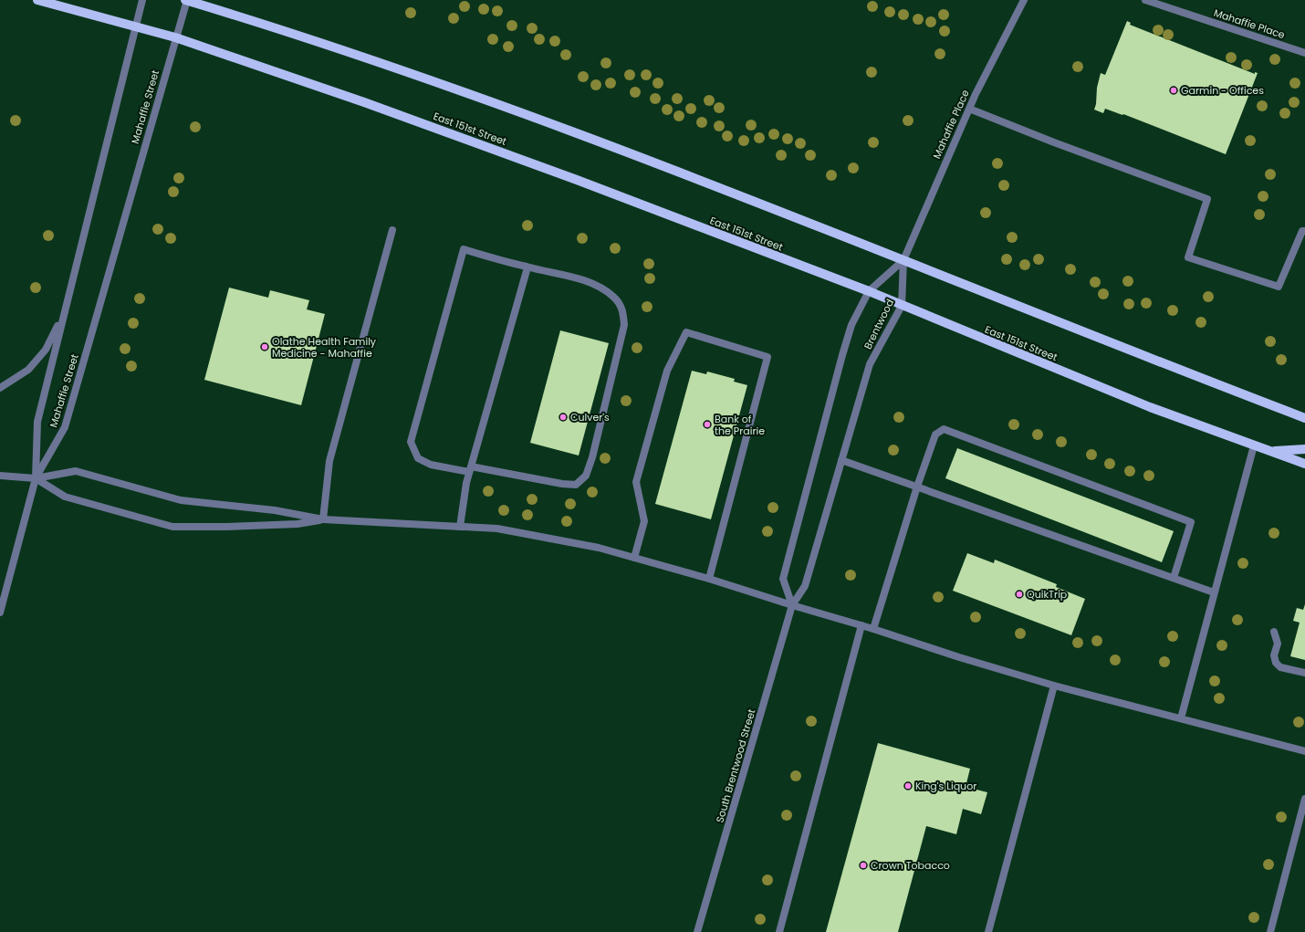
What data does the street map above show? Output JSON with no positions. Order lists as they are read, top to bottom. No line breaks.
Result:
{"streets":{"main road":["East 151st Street"],"street":["Mahaffie Place","Mahaffie Street","Brentwood","South Brentwood Street"]},"crossings":[["Mahaffie Place","Brentwood"],["Mahaffie Street","East 151st Street"],["East 151st Street","Brentwood"],["Brentwood","South Brentwood Street"]],"places":["Garmin - Offices","Olathe Health Family Medicine - Mahaffie","Culver's","Bank of the Prairie","QuikTrip","King's Liquor","Crown Tobacco"]}
